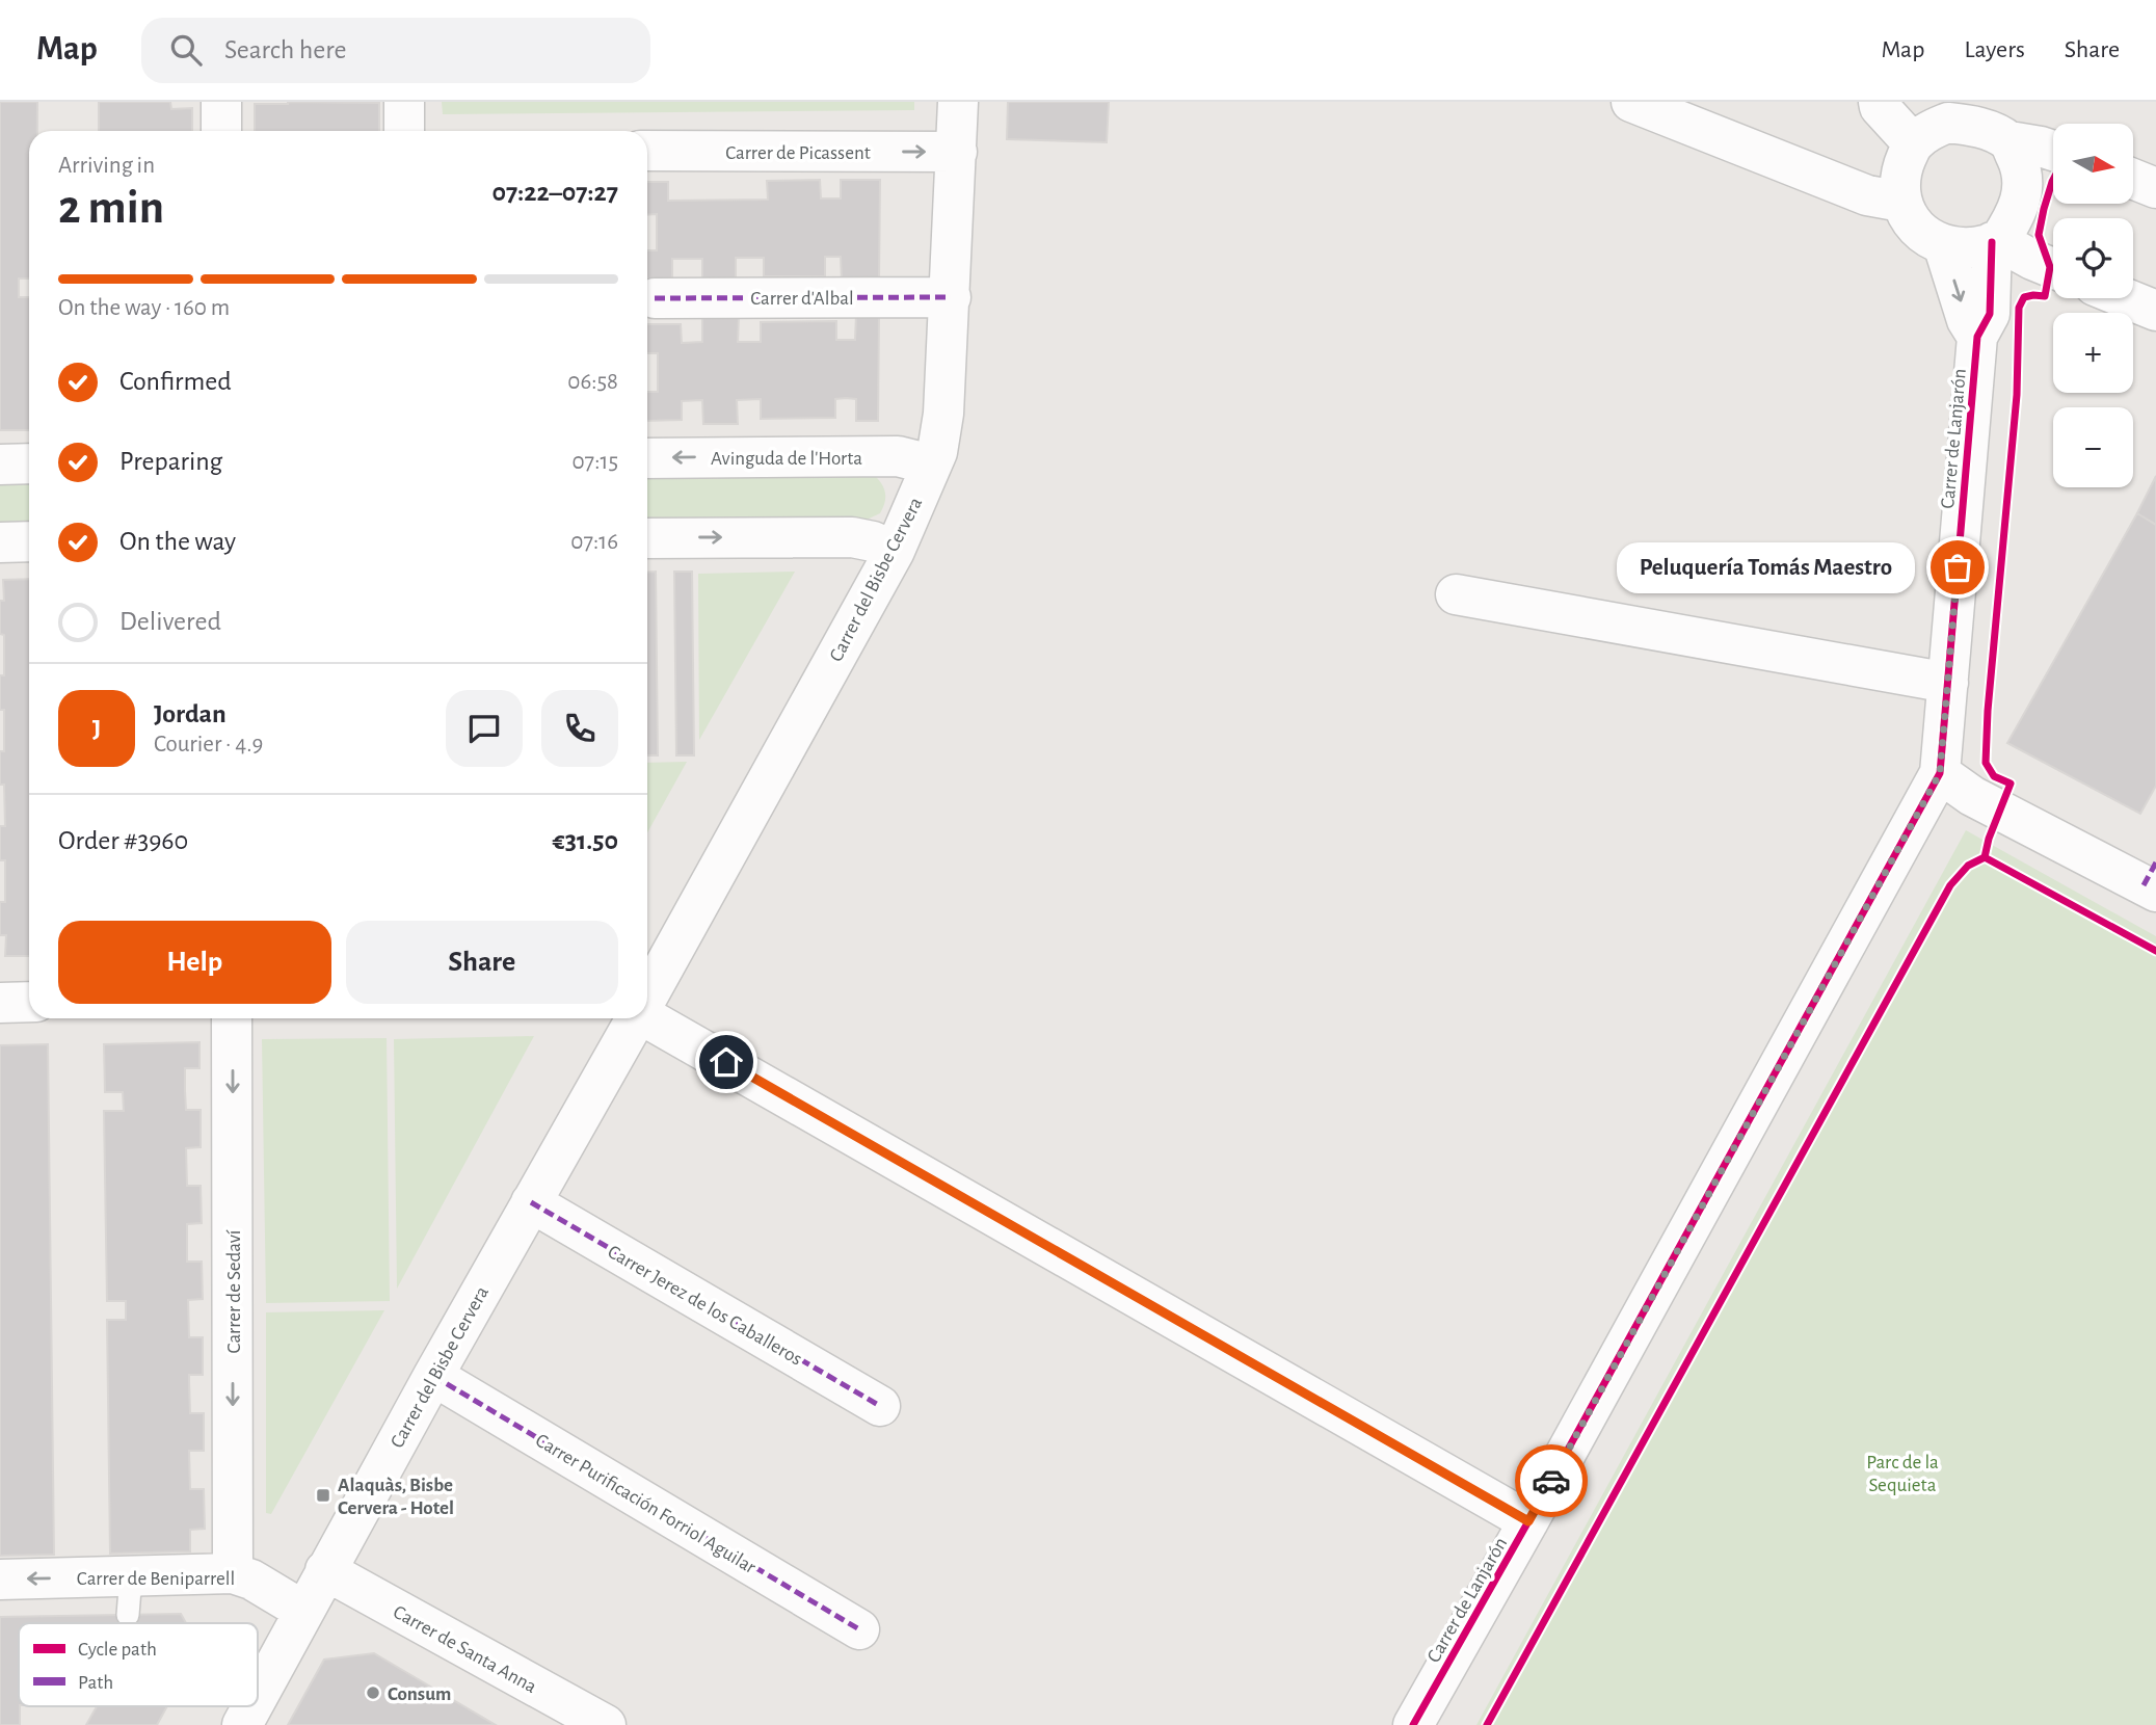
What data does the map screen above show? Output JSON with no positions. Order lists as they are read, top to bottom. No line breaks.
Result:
{"streets":{"street":["Carrer de Picassent","Carrer d'Albal","Carrer de Lanjarón","Avinguda de l'Horta","Carrer del Bisbe Cervera","Carrer de Sedaví","Carrer Jerez de los Caballeros","Carrer Purificación Forriol Aguilar","Carrer de Beniparrell","Carrer de Santa Anna"]},"crossings":[["Carrer de Picassent","Carrer del Bisbe Cervera"],["Carrer d'Albal","Carrer del Bisbe Cervera"],["Avinguda de l'Horta","Carrer del Bisbe Cervera"],["Carrer del Bisbe Cervera","Carrer Jerez de los Caballeros"],["Carrer del Bisbe Cervera","Carrer Purificación Forriol Aguilar"],["Carrer del Bisbe Cervera","Carrer de Beniparrell"],["Carrer del Bisbe Cervera","Carrer de Santa Anna"],["Carrer de Sedaví","Carrer de Beniparrell"]],"one_way":["Carrer de Picassent","Carrer de Sedaví","Carrer de Beniparrell"],"parks":["Parc de la Sequieta"],"places":{"other":["Peluquería Tomás Maestro","Consum"],"transit":["Alaquàs, Bisbe Cervera - Hotel"]},"legend":["Cycle path","Path"],"north":"right","page":{"header":"Map","search":"Search here","nav":["Map","Layers","Share"],"map_buttons":["+","−"],"heading":["2 min","Arriving in","07:22–07:27"],"panel":["Jordan","Courier · 4.9","Order #3960","€31.50"],"bar":"On the way · 160 m","list":[["Confirmed","06:58"],["Preparing","07:15"],["On the way","07:16"],"Delivered"],"bubble":"Peluquería Tomás Maestro","round":"J","buttons":["Help","Share"]}}
